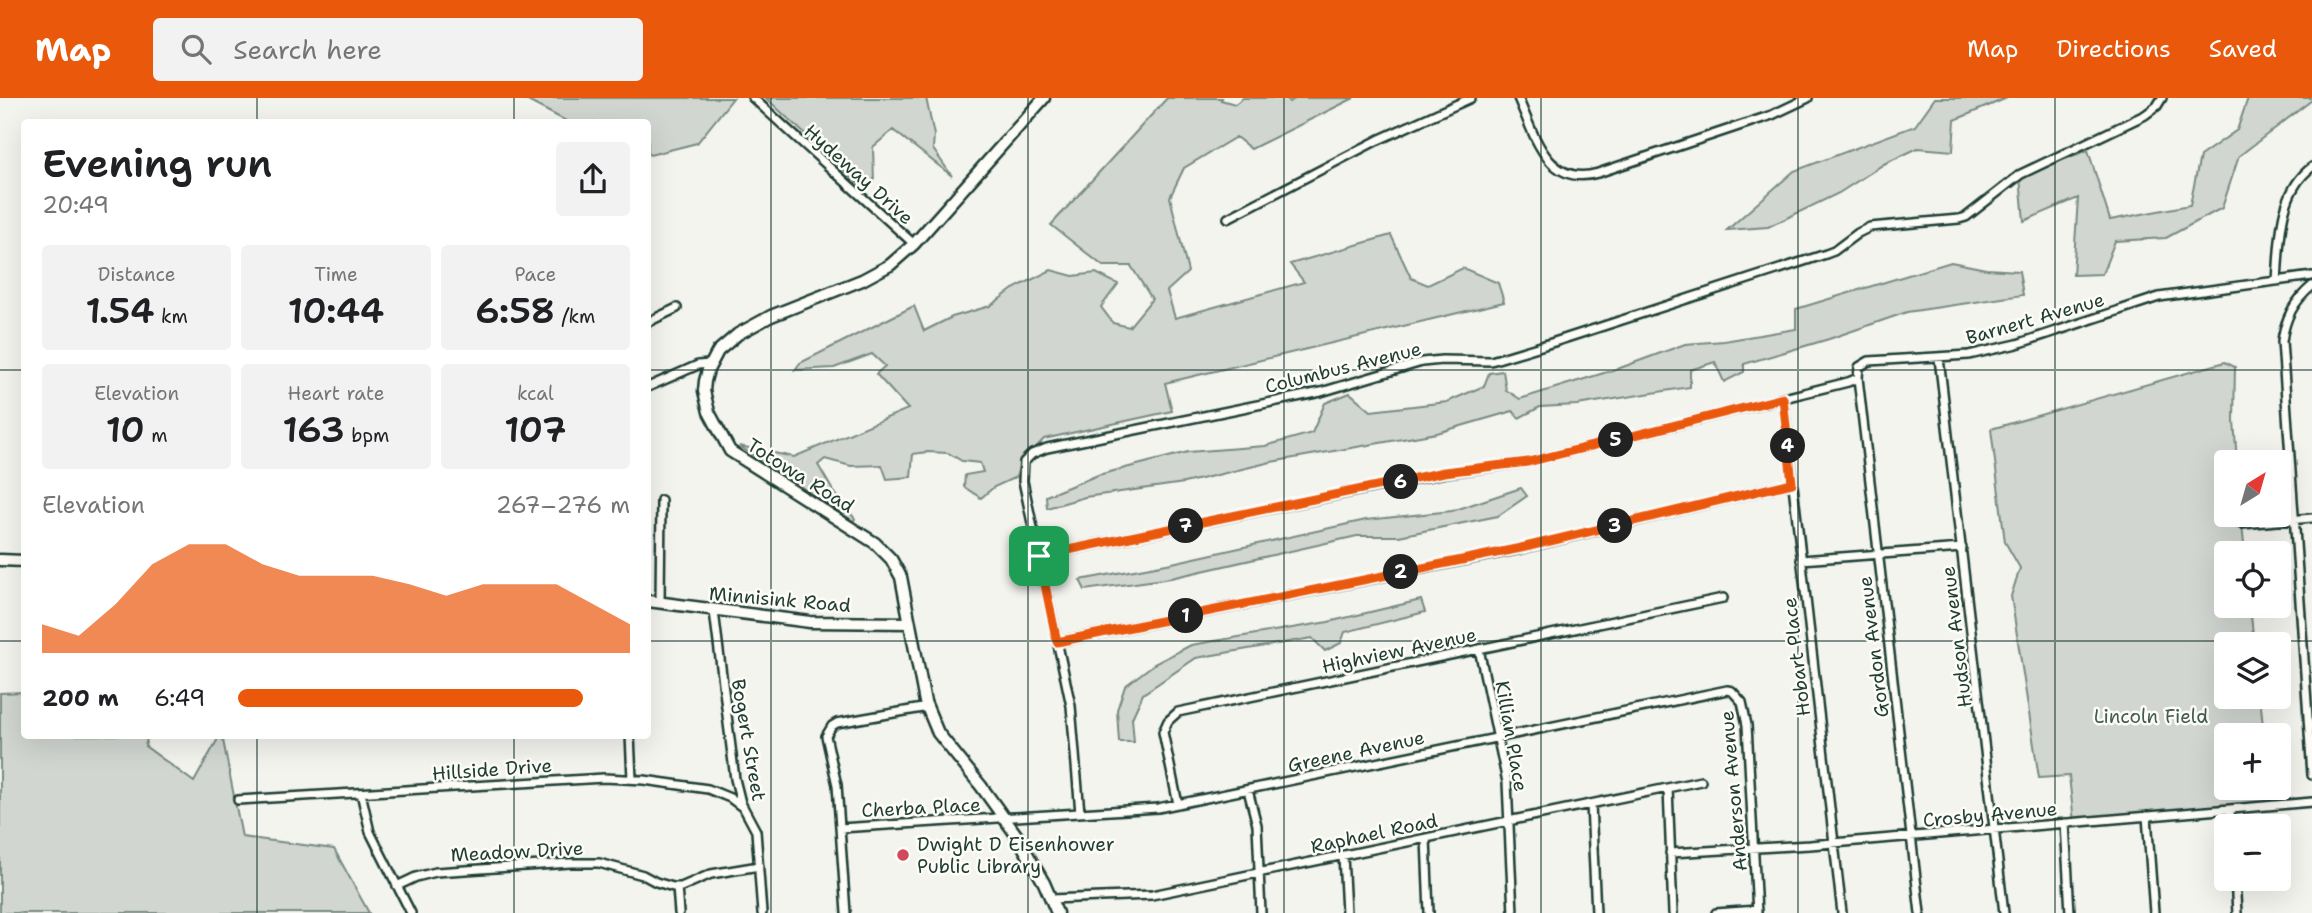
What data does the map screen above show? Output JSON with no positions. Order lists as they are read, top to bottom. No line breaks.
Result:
{"streets":{"main road":["Totowa Road","Minnisink Road"],"street":["Hydeway Drive","Barnert Avenue","Columbus Avenue","Hudson Avenue","Gordon Avenue","Highview Avenue","Hobart Place","Killian Place","Bogert Street","Greene Avenue","Hillside Drive","Anderson Avenue","Cherba Place","Crosby Avenue","Raphael Road","Meadow Drive"]},"crossings":[["Barnert Avenue","Columbus Avenue"],["Barnert Avenue","Hudson Avenue"],["Barnert Avenue","Gordon Avenue"],["Barnert Avenue","Hobart Place"],["Totowa Road","Minnisink Road"],["Totowa Road","Greene Avenue"],["Totowa Road","Cherba Place"],["Totowa Road","Raphael Road"],["Minnisink Road","Bogert Street"],["Hudson Avenue","Crosby Avenue"],["Gordon Avenue","Crosby Avenue"],["Highview Avenue","Killian Place"],["Highview Avenue","Greene Avenue"],["Hobart Place","Crosby Avenue"],["Killian Place","Greene Avenue"],["Killian Place","Raphael Road"],["Bogert Street","Hillside Drive"],["Greene Avenue","Anderson Avenue"],["Greene Avenue","Cherba Place"],["Anderson Avenue","Crosby Avenue"]],"parks":["Lincoln Field"],"places":["Dwight D Eisenhower Public Library"],"north":"top right","page":{"header":"Map","search":"Search here","nav":["Map","Directions","Saved"],"heading":["Evening run","20:49"],"stats":[["Distance","1.54 km"],["Time","10:44"],["Pace","6:58 /km"],["Elevation","10 m"],["Heart rate","163 bpm"],["kcal","107"]],"pins":["5","4","6","3","7","2","1"],"map_buttons":["+","−"],"chart":["Elevation","267–276 m"],"list":[{"name":"200 m","note":"6:49"}]}}
